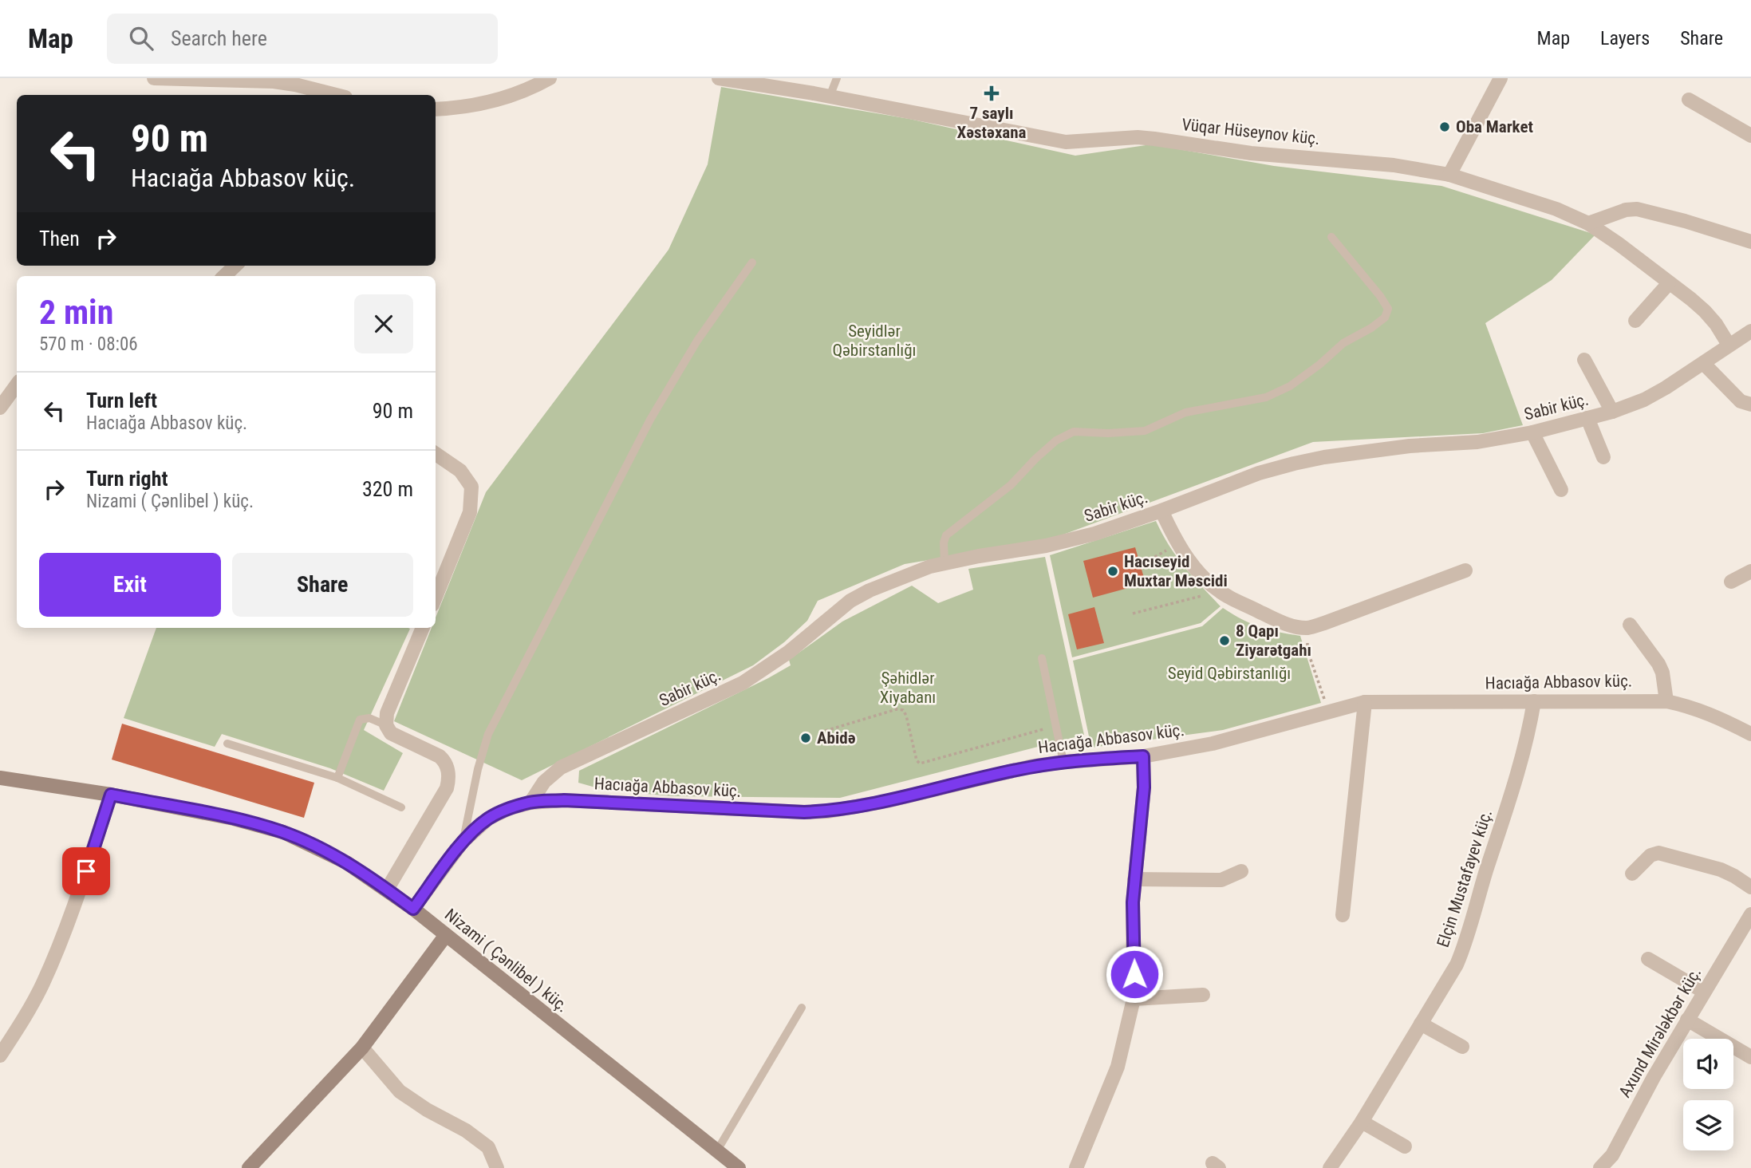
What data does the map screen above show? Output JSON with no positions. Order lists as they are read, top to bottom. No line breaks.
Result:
{"streets":{"main road":["Nizami ( Çənlibel ) küç."],"street":["Vüqar Hüseynov küç.","Sabir küç.","Hacıağa Abbasov küç.","Elçin Mustafayev küç.","Axund Mirələkbər küç."]},"crossings":[["Vüqar Hüseynov küç.","Sabir küç."],["Sabir küç.","Hacıağa Abbasov küç."],["Hacıağa Abbasov küç.","Elçin Mustafayev küç."],["Hacıağa Abbasov küç.","Nizami ( Çənlibel ) küç."]],"parks":["Seyidlər Qəbirstanlığı","Seyid Qəbirstanlığı","Şəhidlər Xiyabanı"],"places":{"health":["7 saylı Xəstəxana"],"other":["Oba Market","Hacıseyid Muxtar Məscidi","8 Qapı Ziyarətgahı","Abidə"]},"page":{"header":"Map","search":"Search here","nav":["Map","Layers","Share"],"turn":["90 m","Hacıağa Abbasov küç."],"then":"Then","heading":["2 min","570 m · 08:06"],"list":[{"name":"Turn left","note":"Hacıağa Abbasov küç.","value":"90 m"},{"name":"Turn right","note":"Nizami ( Çənlibel ) küç.","value":"320 m"}],"buttons":["Exit","Share"]}}
